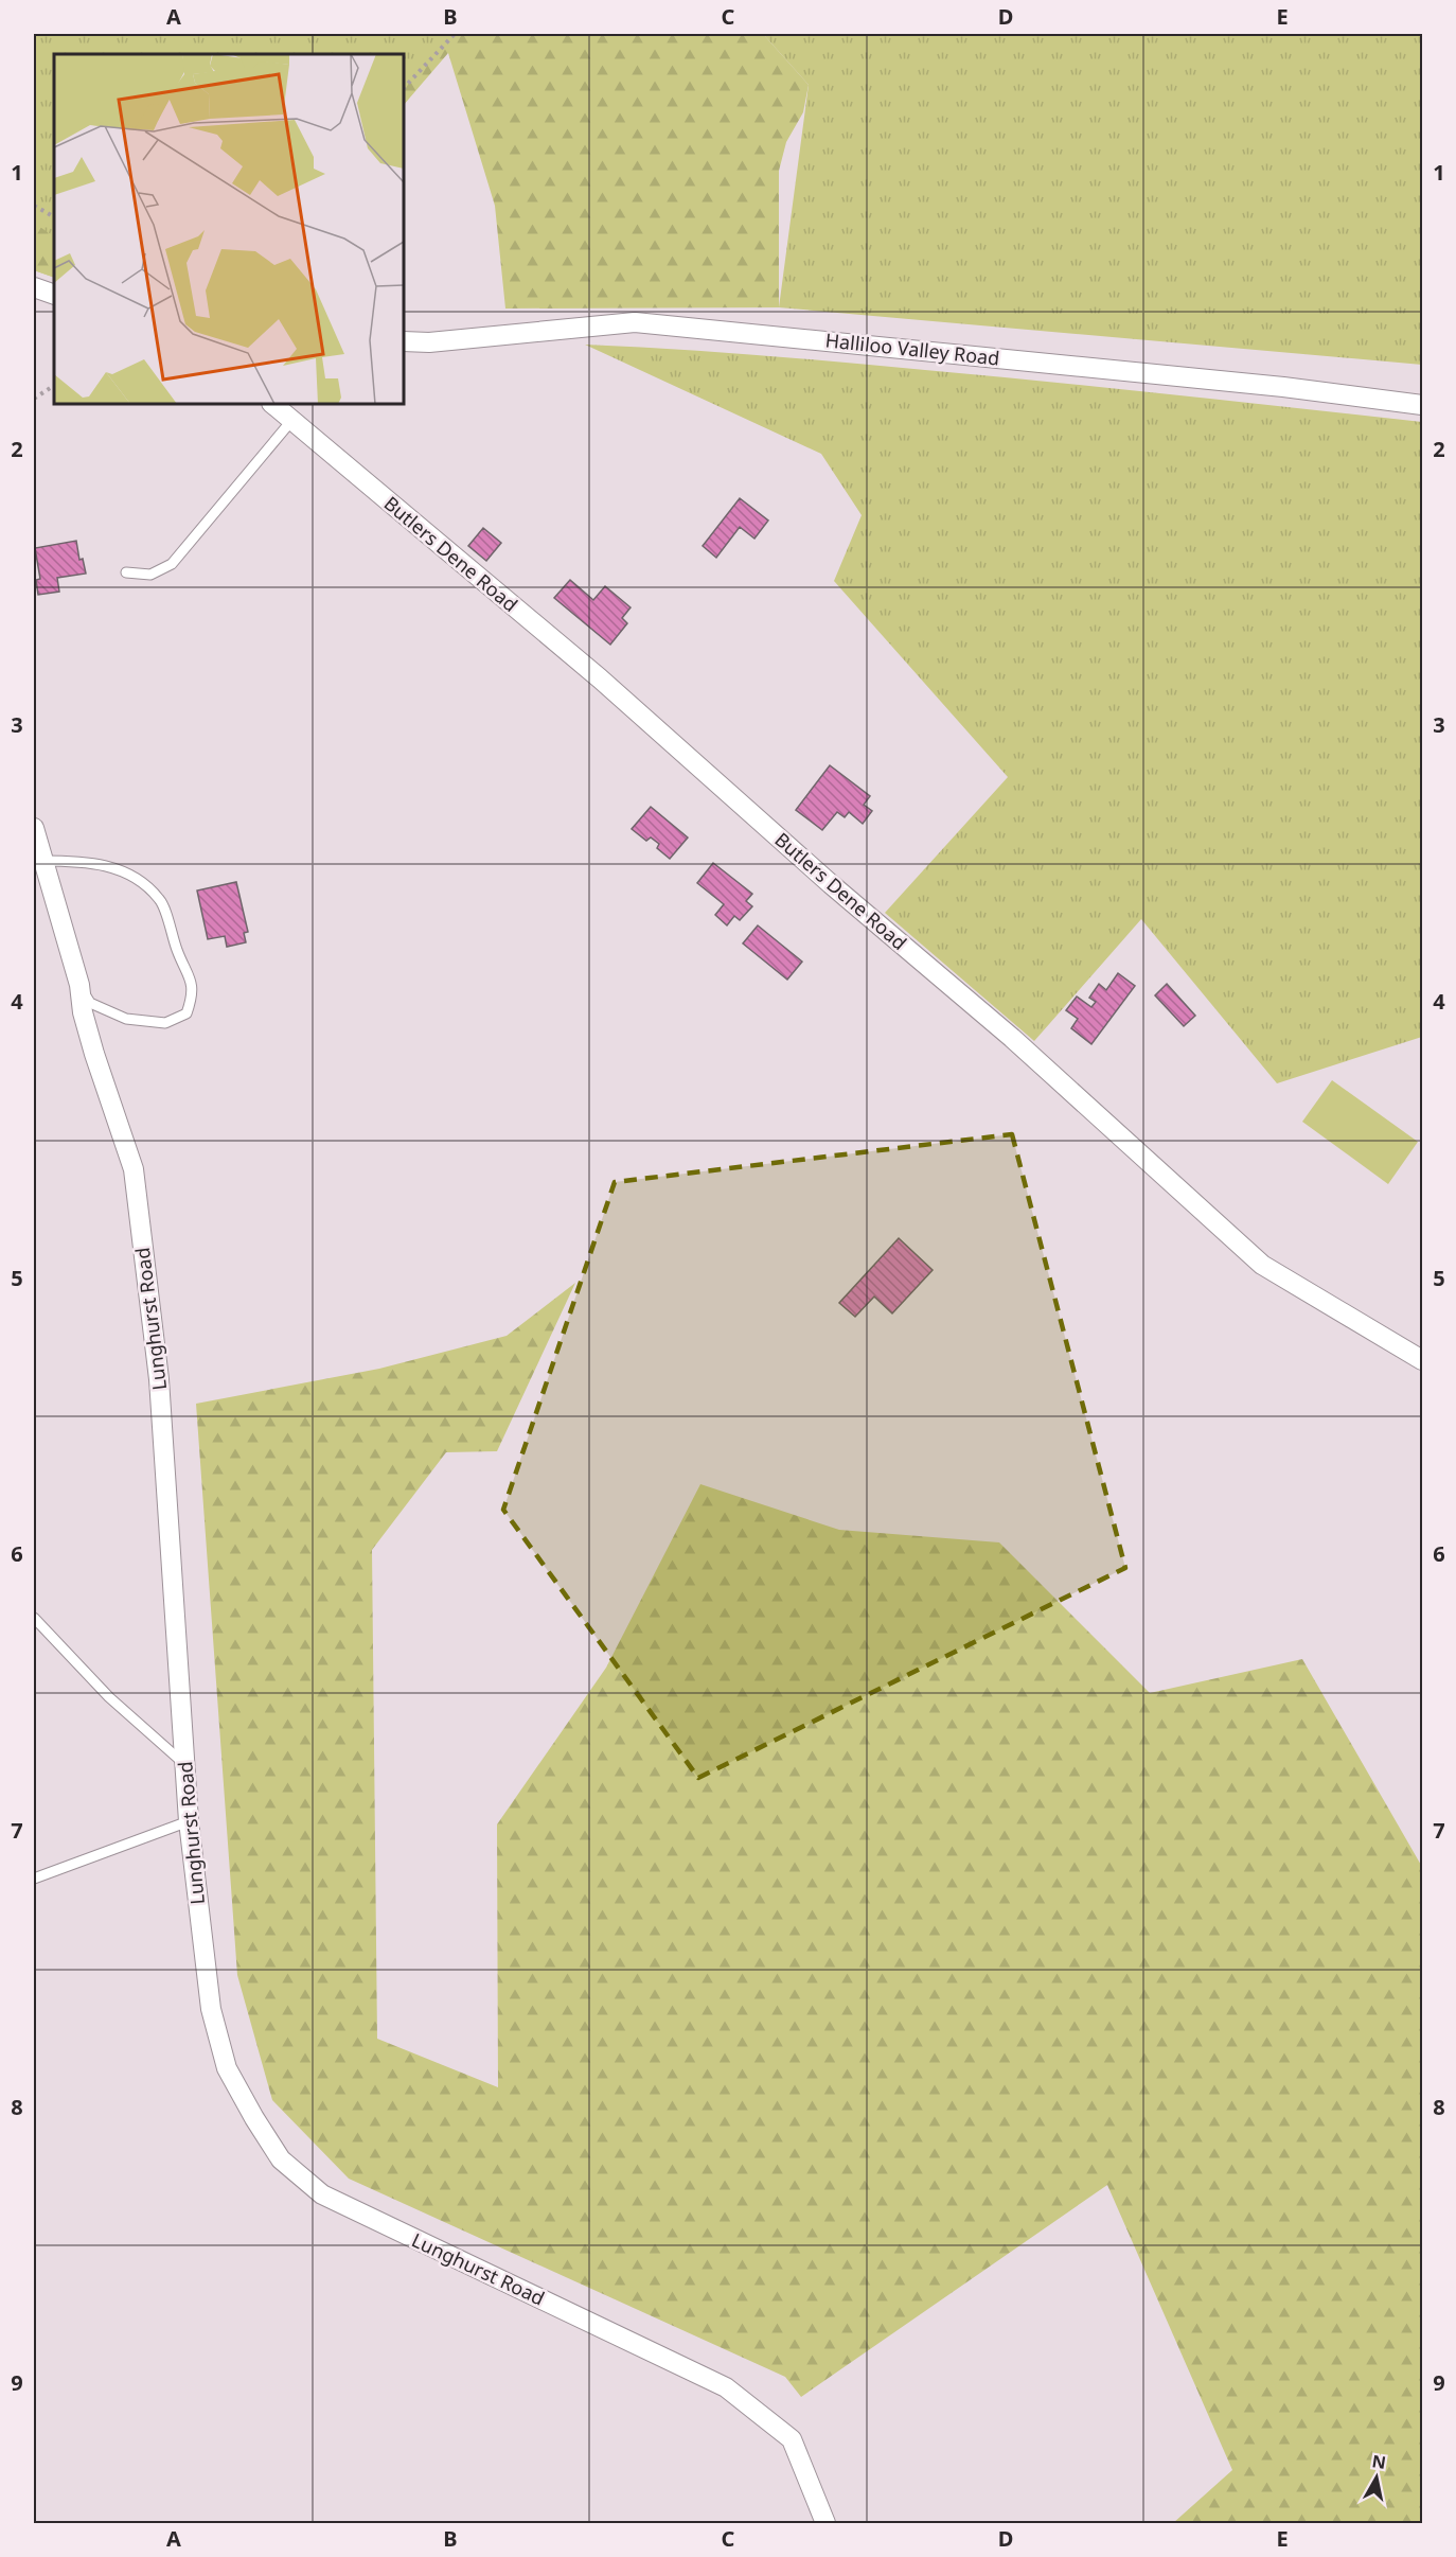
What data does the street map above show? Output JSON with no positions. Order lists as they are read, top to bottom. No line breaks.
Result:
{"streets":{"street":["Halliloo Valley Road","Butlers Dene Road","Lunghurst Road"]},"north":"top","grid":{"columns":["A","B","C","D","E"],"rows":["1","2","3","4","5","6","7","8","9"]}}
